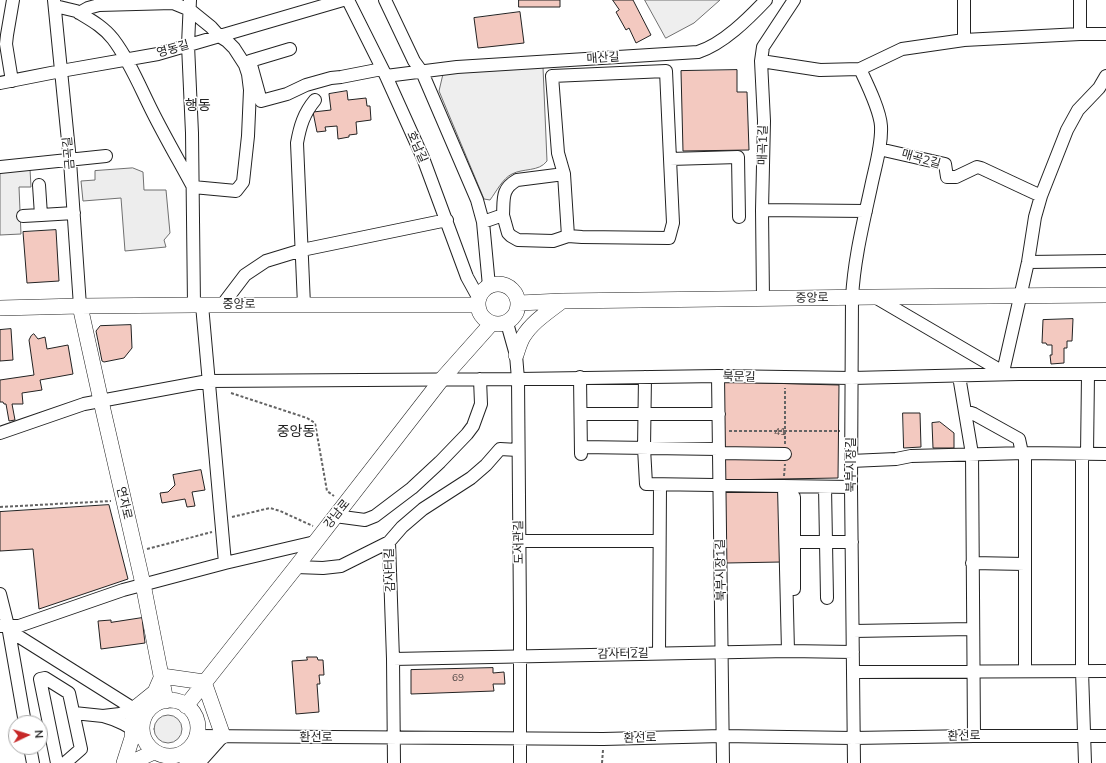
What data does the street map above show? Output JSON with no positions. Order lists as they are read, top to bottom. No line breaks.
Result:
{"streets":{"main road":["중앙로","연자로","강남로"],"street":["영동길","매산길","매곡1길","호남길","금곡길","매곡2길","북문길","북부시장길","도서관길","감사터길","북부시장1길","감사터2길","환선로"]},"crossings":[["영동길","금곡길"],["매산길","호남길"],["매곡1길","중앙로"],["호남길","중앙로"],["호남길","강남로"],["호남길","도서관길"],["금곡길","중앙로"],["금곡길","연자로"],["중앙로","북문길"],["중앙로","북부시장길"],["중앙로","연자로"],["중앙로","강남로"],["중앙로","도서관길"],["북문길","북부시장길"],["북문길","연자로"],["북문길","강남로"],["북문길","도서관길"],["북문길","북부시장1길"],["북부시장길","감사터2길"],["북부시장길","환선로"],["연자로","강남로"],["연자로","환선로"],["강남로","도서관길"],["강남로","환선로"],["도서관길","감사터길"],["도서관길","감사터2길"],["도서관길","환선로"],["감사터길","감사터2길"],["감사터길","환선로"],["북부시장1길","감사터2길"],["북부시장1길","환선로"]],"districts":["행동","중앙동"],"house_numbers":["41","69"],"north":"right"}
